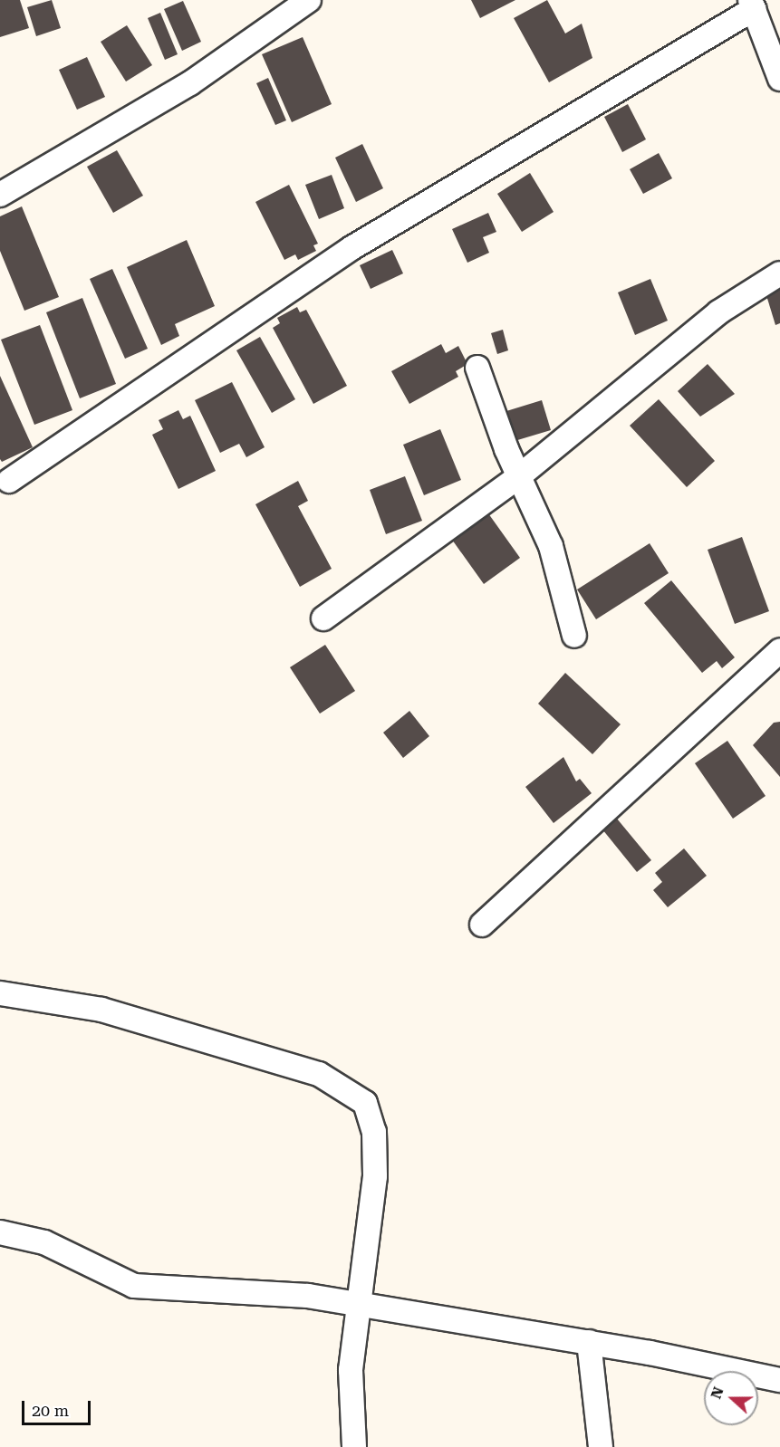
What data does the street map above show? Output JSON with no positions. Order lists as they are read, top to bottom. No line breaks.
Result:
{"scale_bar":"20 m","north":"left"}
